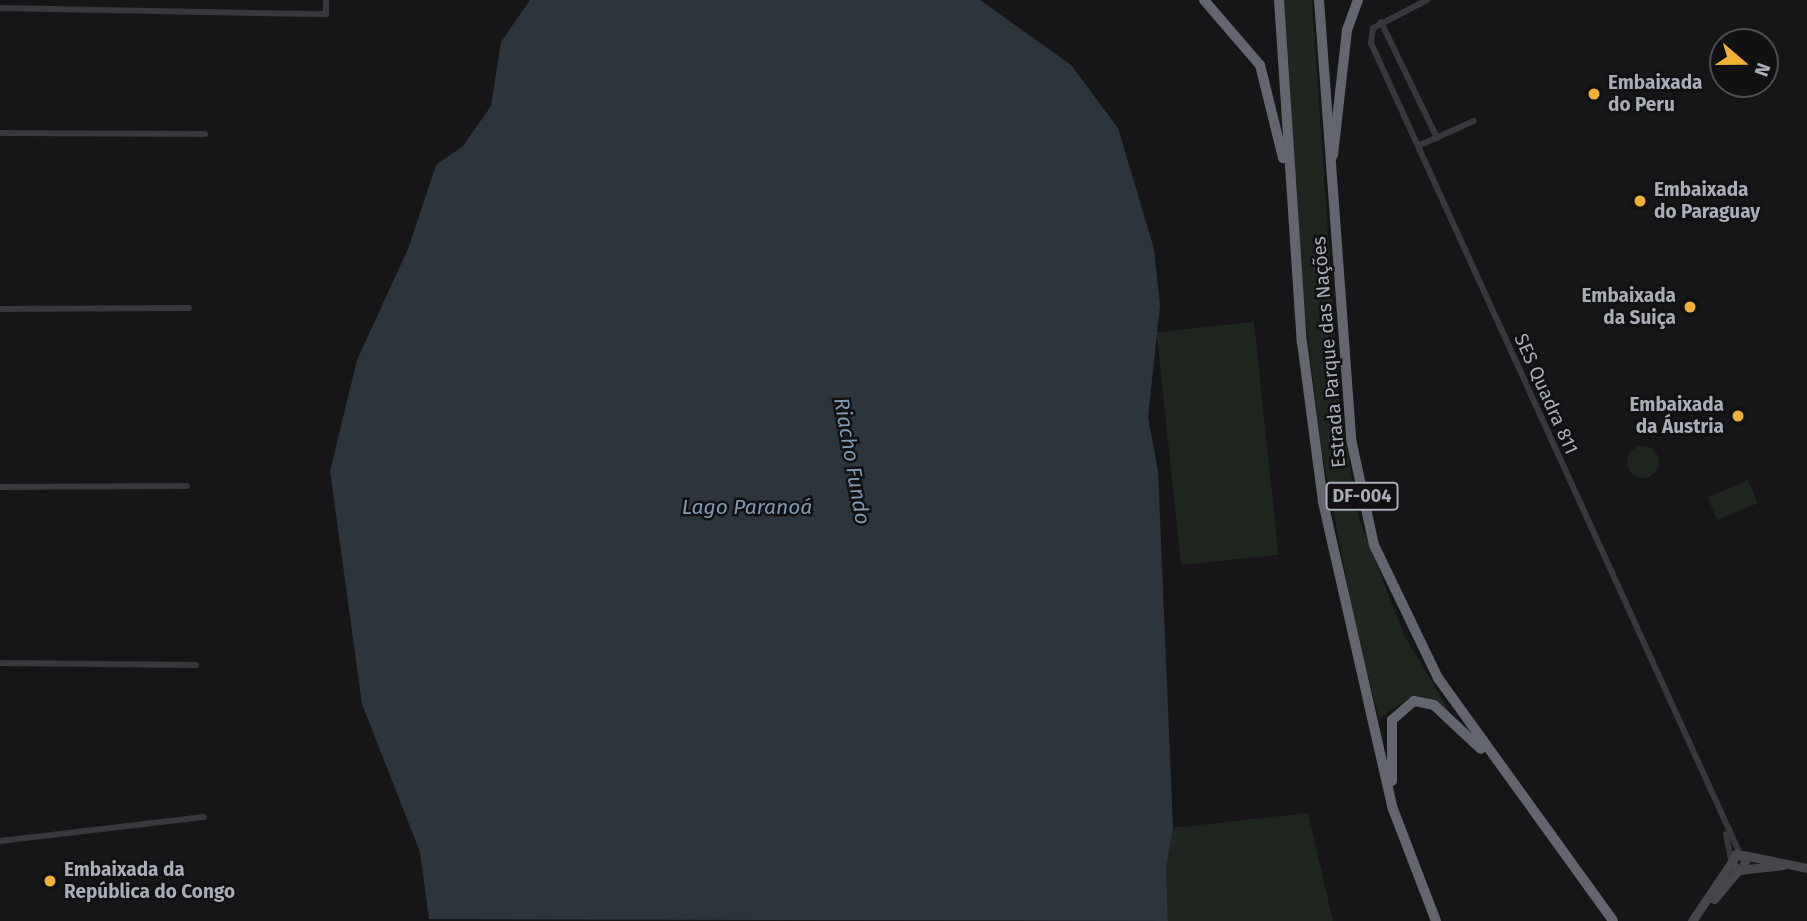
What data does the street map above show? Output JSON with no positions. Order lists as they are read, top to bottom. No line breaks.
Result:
{"streets":{"highway":["Estrada Parque das Nações","DF-004"],"street":["SES Quadra 811"]},"water":["Riacho Fundo","Lago Paranoá"],"places":["Embaixada do Peru","Embaixada do Paraguay","Embaixada da Suiça","Embaixada da Áustria","Embaixada da República do Congo"],"north":"right"}
